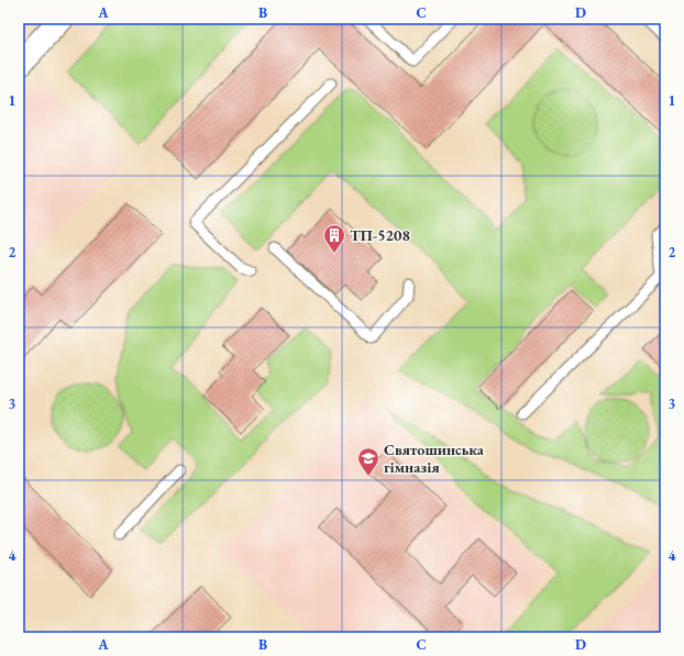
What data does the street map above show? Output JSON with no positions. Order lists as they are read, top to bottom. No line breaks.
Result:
{"places":{"building":["ТП-5208"],"school or university":["Святошинська гімназія"]},"grid":{"columns":["A","B","C","D"],"rows":["1","2","3","4"]}}
